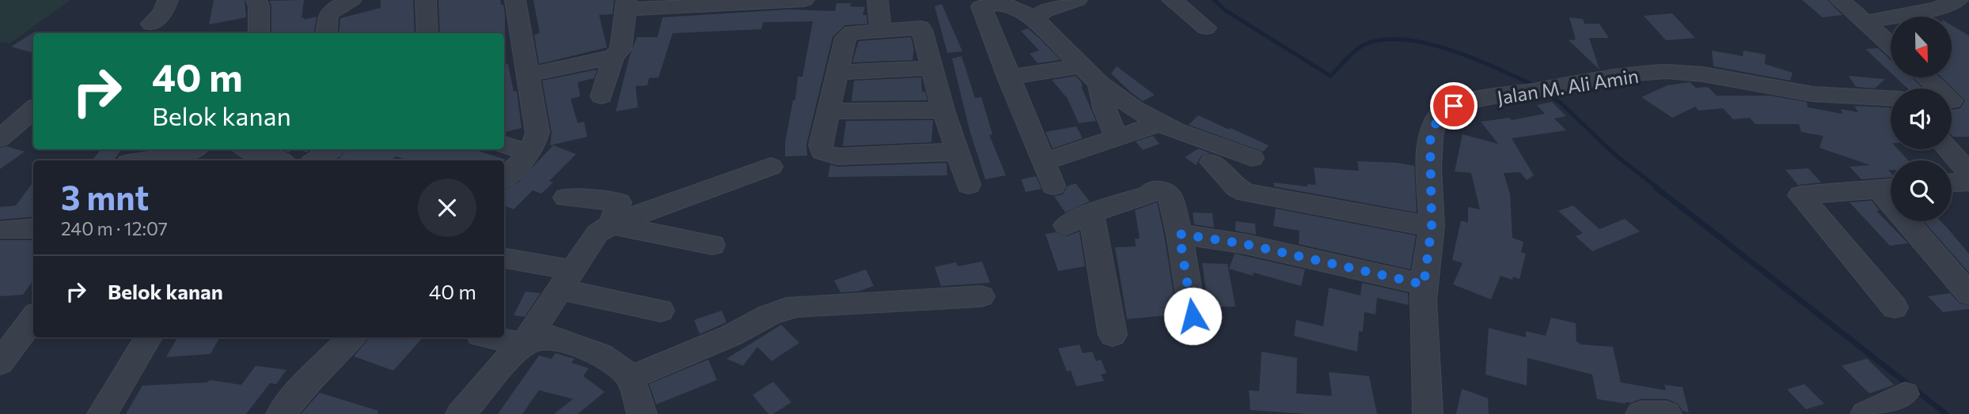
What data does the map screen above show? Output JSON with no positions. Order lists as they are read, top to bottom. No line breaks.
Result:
{"streets":{"street":["Jalan M. Ali Amin"]},"north":"bottom","page":{"turn":["40 m","Belok kanan"],"heading":["3 mnt","240 m · 12:07"],"list":[{"name":"Belok kanan","value":"40 m"}]}}
